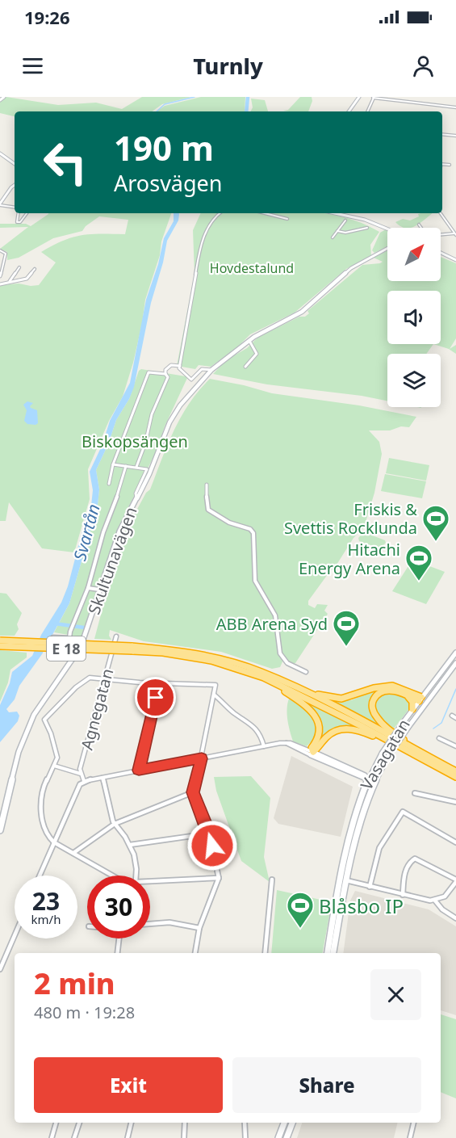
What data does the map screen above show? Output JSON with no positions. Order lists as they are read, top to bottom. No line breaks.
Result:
{"streets":{"highway":["E 18"],"street":["Skultunavägen","Agnegatan","Vasagatan"]},"crossings":[["E 18","Vasagatan"]],"water":["Svartån"],"parks":["Hovdestalund","Biskopsängen"],"places":{"sports":["Friskis & Svettis Rocklunda","Hitachi Energy Arena","ABB Arena Syd","Blåsbo IP"]},"north":"top right","page":{"status":"19:26","header":"Turnly","turn":["190 m","Arosvägen"],"speed":"23 km/h","limit":"30","heading":["2 min","480 m · 19:28"],"buttons":["Exit","Share"]}}
